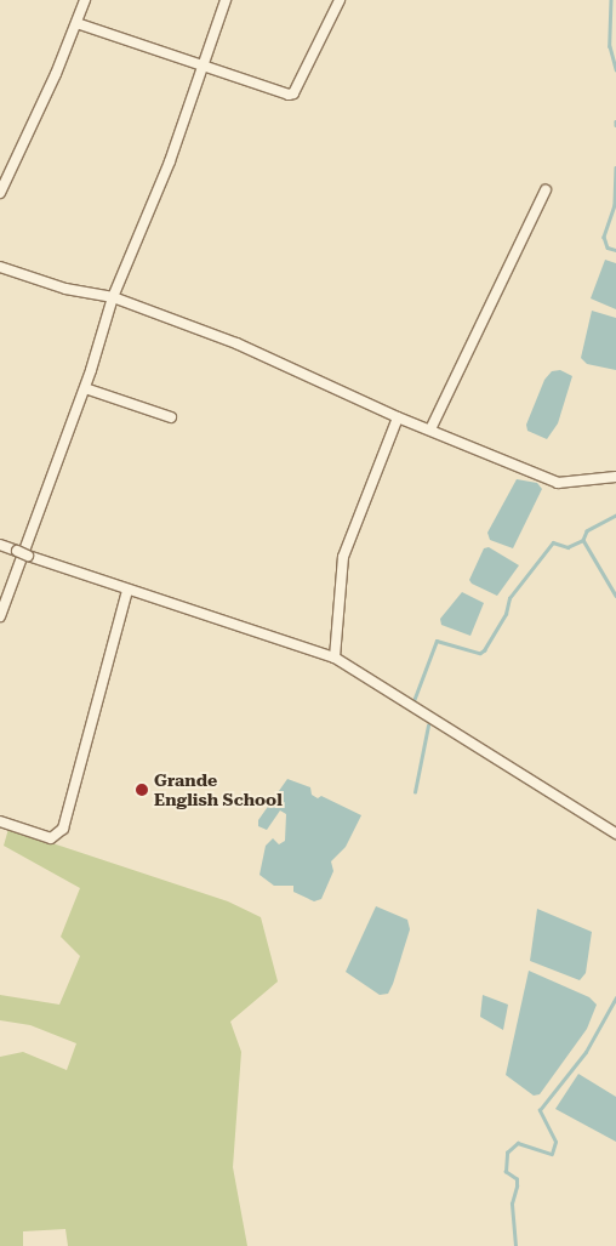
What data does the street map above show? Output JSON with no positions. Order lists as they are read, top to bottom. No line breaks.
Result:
{"places":["Grande English School"]}
